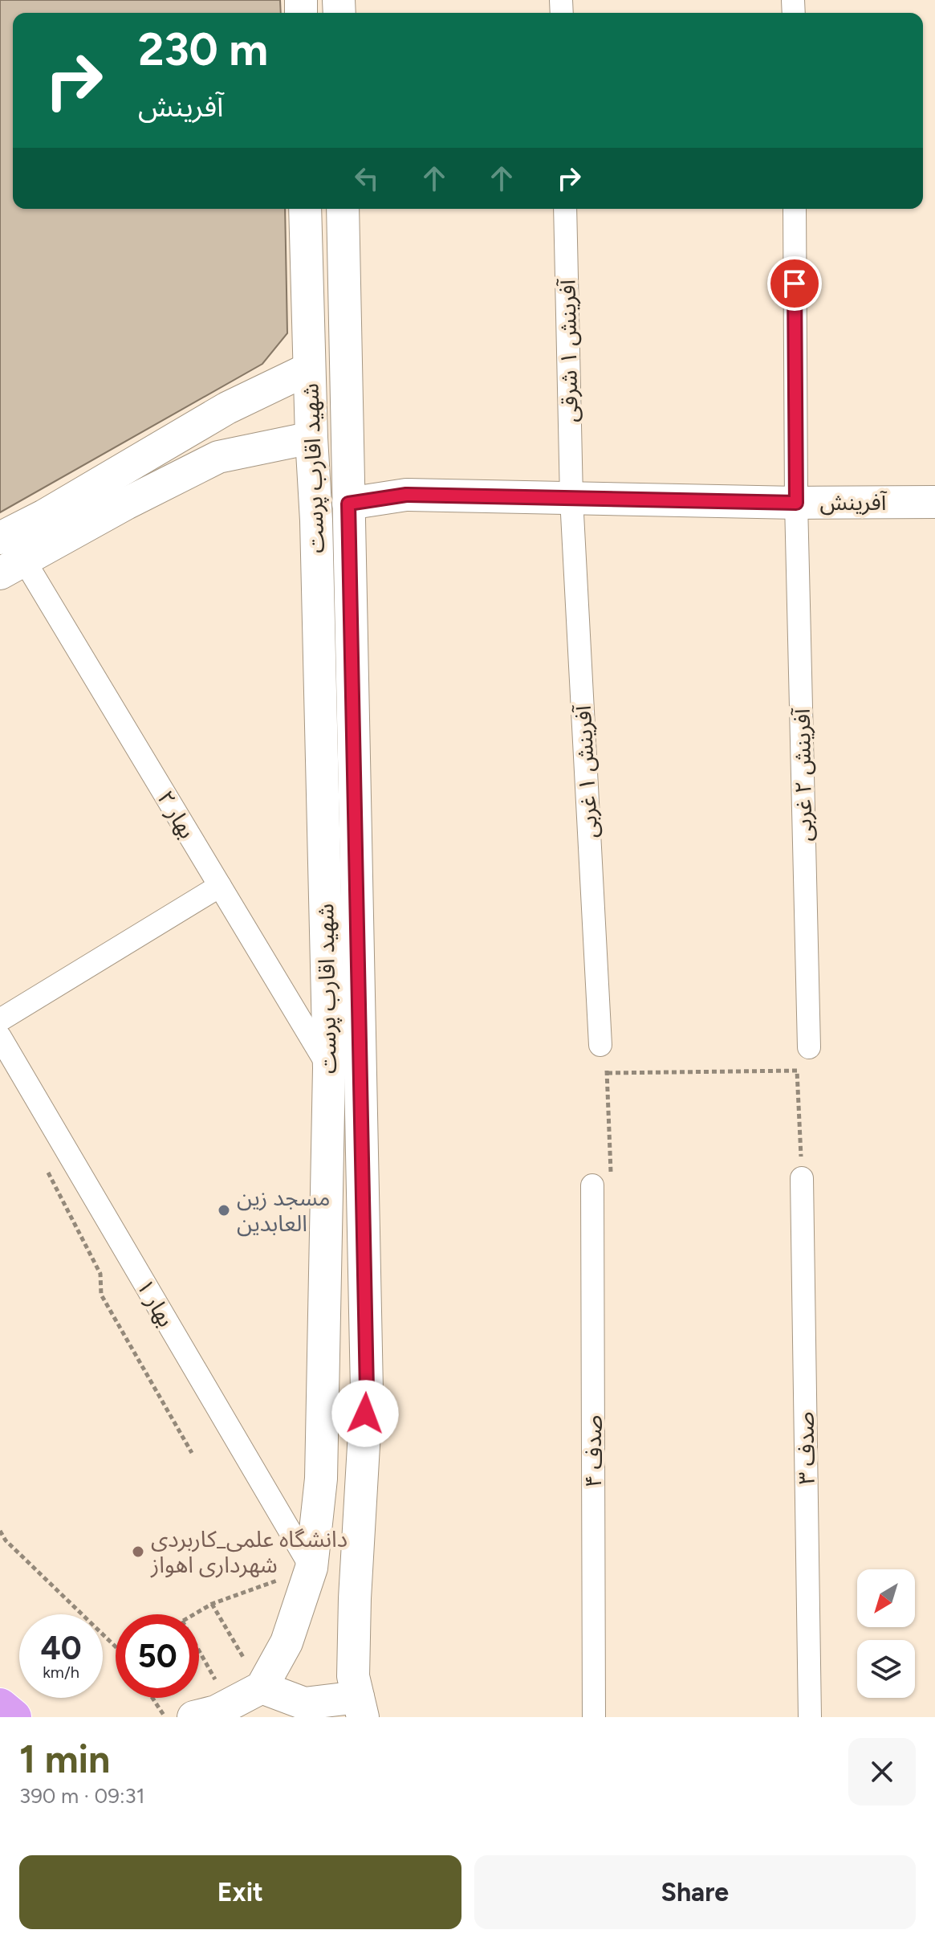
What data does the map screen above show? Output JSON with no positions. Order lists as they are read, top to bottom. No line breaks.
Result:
{"streets":{"main road":["شهید اقارب پرست","آفرینش"],"street":["آفرینش ۱ شرقی","آفرینش ۱ غربی","آفرینش ۲ غربی","بهار ۲","بهار ۱","صدف ۳","صدف ۴"]},"crossings":[["آفرینش ۱ شرقی","آفرینش"],["آفرینش ۱ شرقی","آفرینش ۱ غربی"],["شهید اقارب پرست","آفرینش"],["شهید اقارب پرست","بهار ۲"],["شهید اقارب پرست","بهار ۱"],["آفرینش","آفرینش ۱ غربی"],["آفرینش","آفرینش ۲ غربی"]],"places":["مسجد زین العابدین","دانشگاه علمی_کاربردی شهرداری اهواز"],"north":"bottom left","page":{"turn":["230 m","آفرینش"],"speed":"40 km/h","limit":"50","heading":["1 min","390 m · 09:31"],"buttons":["Exit","Share"]}}
